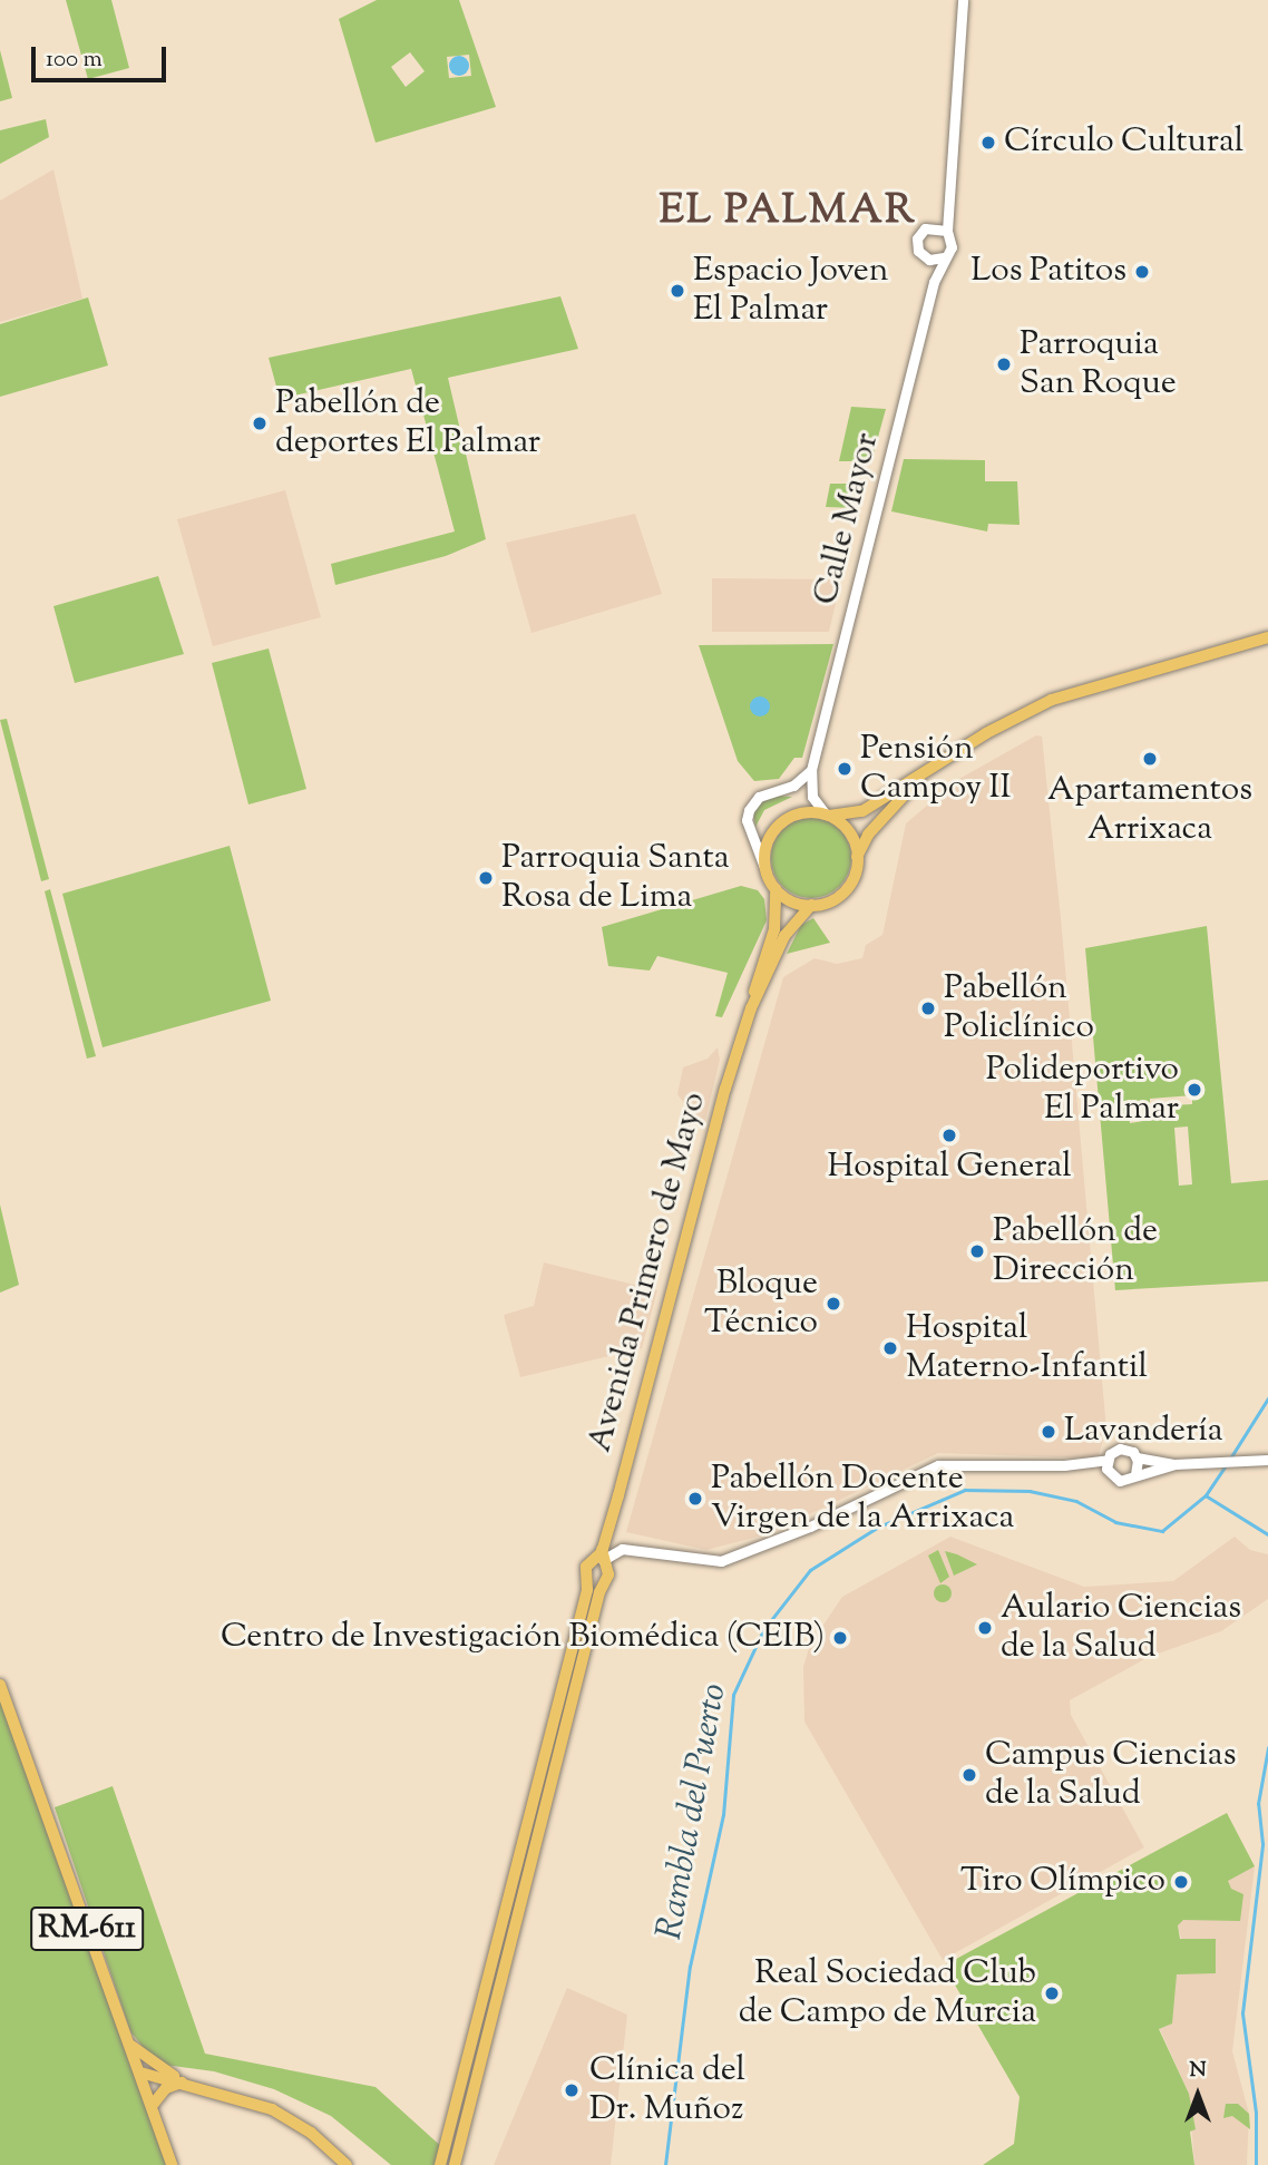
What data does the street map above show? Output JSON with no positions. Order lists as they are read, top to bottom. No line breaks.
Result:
{"streets":{"main road":["Avenida Primero de Mayo","RM-611"],"street":["Calle Mayor"]},"crossings":[["Calle Mayor","Avenida Primero de Mayo"]],"districts":["EL PALMAR"],"water":["Rambla del Puerto"],"places":["Círculo Cultural","Los Patitos","Espacio Joven El Palmar","Parroquia San Roque","Pabellón de deportes El Palmar","Apartamentos Arrixaca","Pensión Campoy II","Parroquia Santa Rosa de Lima","Pabellón Policlínico","Polideportivo El Palmar","Hospital General","Pabellón de Dirección","Bloque Técnico","Hospital Materno-Infantil","Lavandería","Pabellón Docente Virgen de la Arrixaca","Aulario Ciencias de la Salud","Centro de Investigación Biomédica (CEIB)","Campus Ciencias de la Salud","Tiro Olímpico","Real Sociedad Club de Campo de Murcia","Clínica del Dr. Muñoz"],"scale_bar":"100 m","north":"top"}
